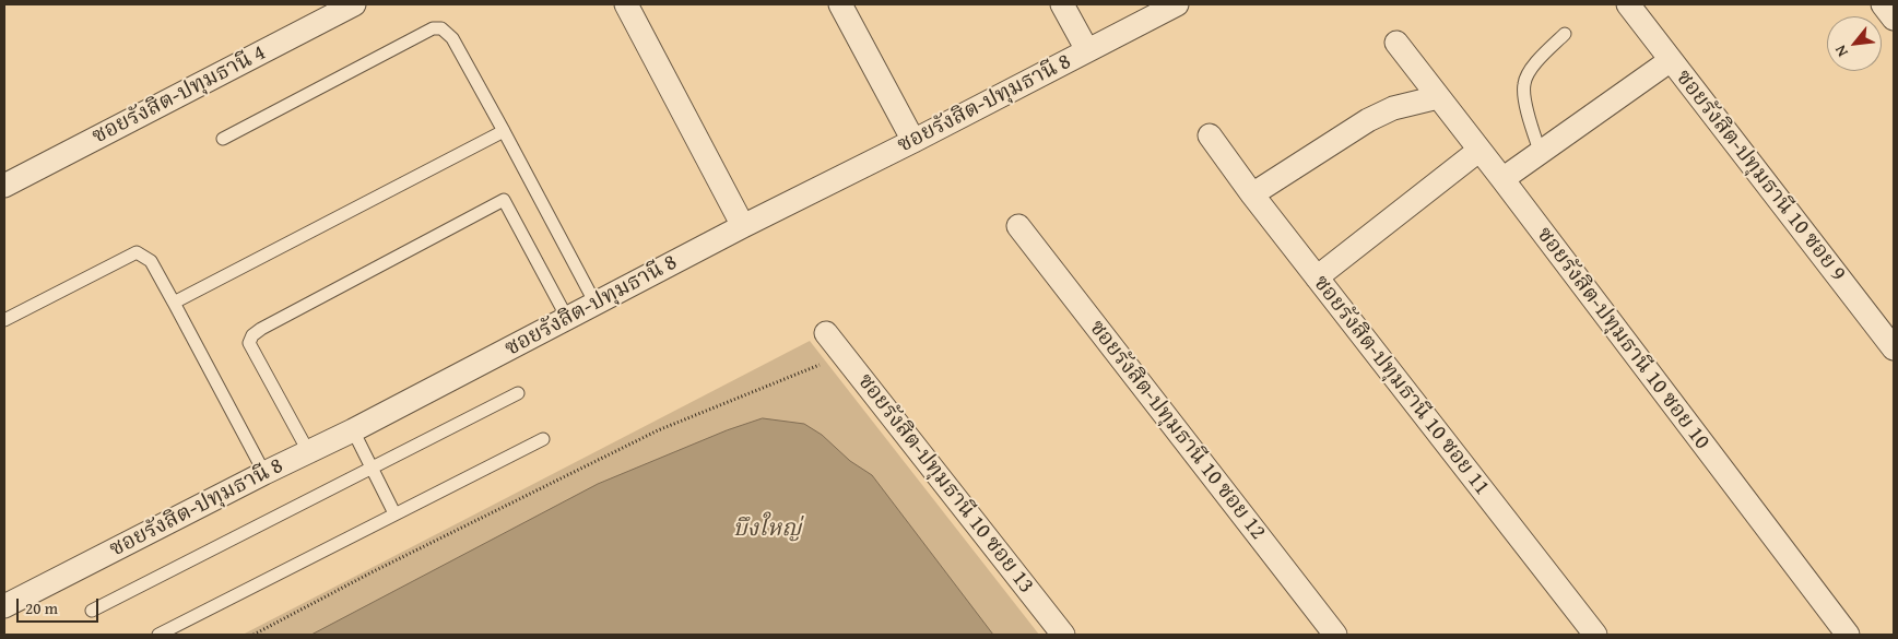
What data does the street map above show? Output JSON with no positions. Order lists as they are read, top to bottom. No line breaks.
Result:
{"streets":{"street":["ซอยรังสิต-ปทุมธานี 4","ซอยรังสิต-ปทุมธานี 8","ซอยรังสิต-ปทุมธานี 10 ซอย 9","ซอยรังสิต-ปทุมธานี 10 ซอย 10","ซอยรังสิต-ปทุมธานี 10 ซอย 11","ซอยรังสิต-ปทุมธานี 10 ซอย 12","ซอยรังสิต-ปทุมธานี 10 ซอย 13"]},"water":["บึงใหญ่"],"scale_bar":"20 m","north":"bottom left"}
